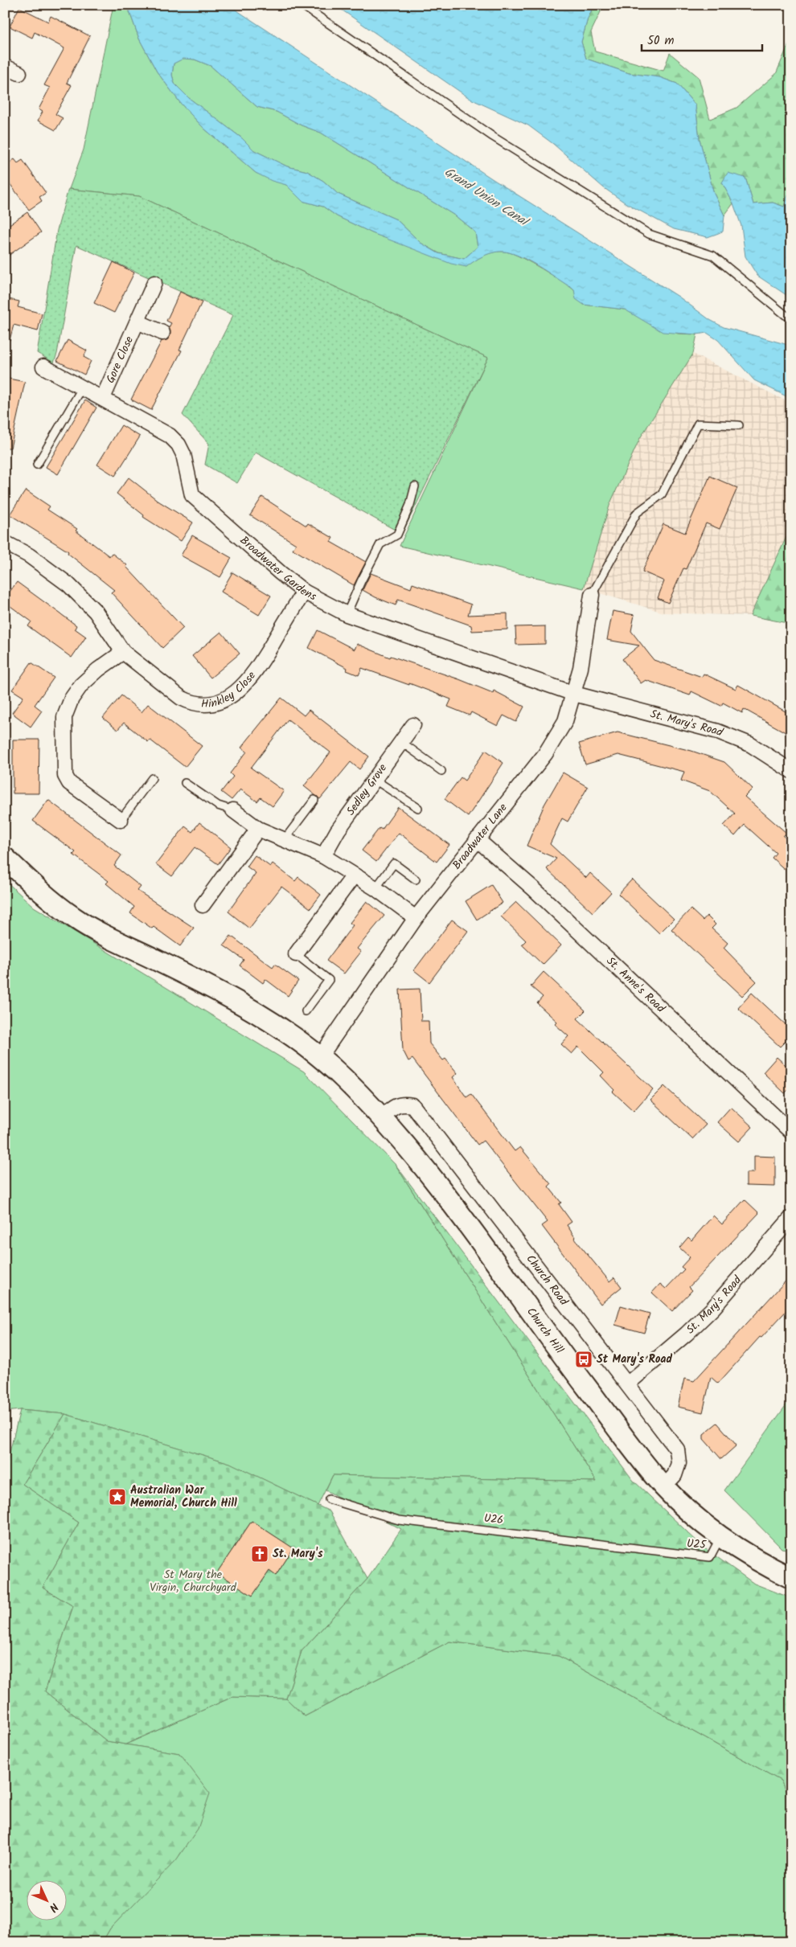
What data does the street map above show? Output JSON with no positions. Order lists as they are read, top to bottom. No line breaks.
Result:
{"streets":{"street":["Gore Close","Broadwater Gardens","Hinkley Close","St. Mary's Road","Sedley Grove","Broadwater Lane","St. Anne's Road","Church Road","Church Hill"],"lane":["U26","U25"]},"crossings":[["Gore Close","Broadwater Gardens"],["Broadwater Gardens","Hinkley Close"],["Broadwater Gardens","St. Mary's Road"],["Broadwater Gardens","Broadwater Lane"],["St. Mary's Road","Broadwater Lane"],["St. Mary's Road","Church Road"],["Broadwater Lane","St. Anne's Road"],["Broadwater Lane","Church Hill"],["Church Road","Church Hill"],["Church Hill","U25"],["U26","U25"]],"water":["Grand Union Canal"],"parks":["St Mary the Virgin, Churchyard"],"places":{"bus stop":["St Mary's Road"],"place":["Australian War Memorial, Church Hill"],"church":["St. Mary's"]},"scale_bar":"50 m","north":"bottom right"}
